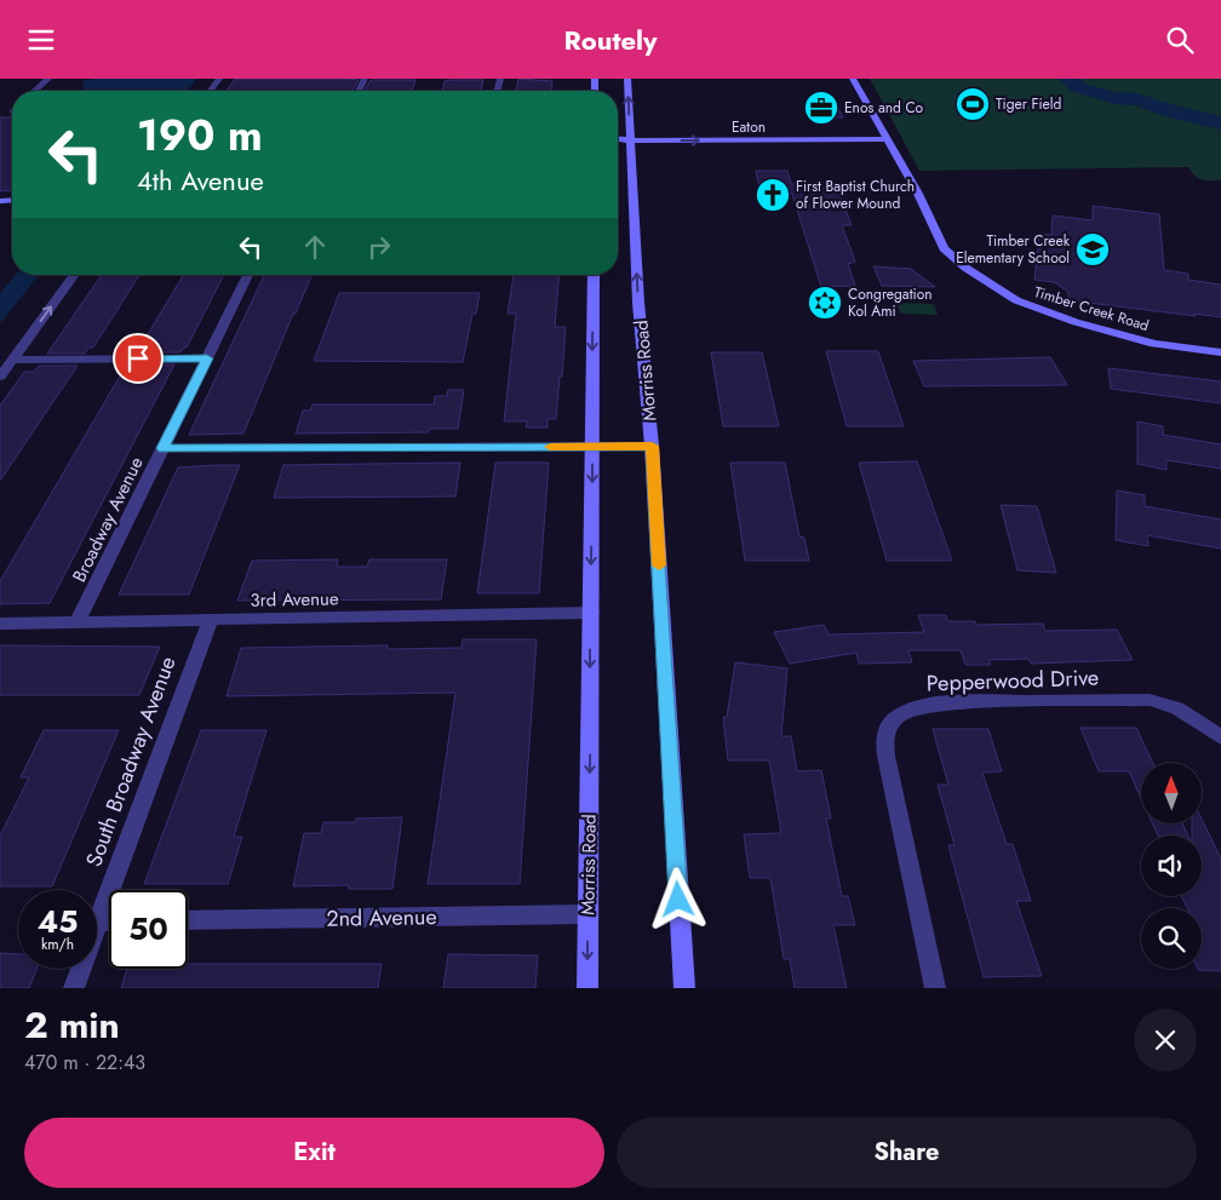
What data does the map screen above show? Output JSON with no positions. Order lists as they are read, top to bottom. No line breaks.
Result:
{"streets":{"main road":["Eaton","Timber Creek Road","Morriss Road"],"street":["Broadway Avenue","3rd Avenue","Pepperwood Drive","South Broadway Avenue","2nd Avenue"]},"crossings":[["Eaton","Timber Creek Road"],["Eaton","Morriss Road"],["Morriss Road","3rd Avenue"],["Morriss Road","2nd Avenue"],["Broadway Avenue","3rd Avenue"],["3rd Avenue","South Broadway Avenue"]],"places":{"sports":["Tiger Field"],"office":["Enos and Co"],"church":["First Baptist Church of Flower Mound"],"school or university":["Timber Creek Elementary School"],"synagogue":["Congregation Kol Ami"]},"north":"top","page":{"header":"Routely","turn":["190 m","4th Avenue"],"speed":"45 km/h","limit":"50","heading":["2 min","470 m · 22:43"],"buttons":["Exit","Share"]}}
